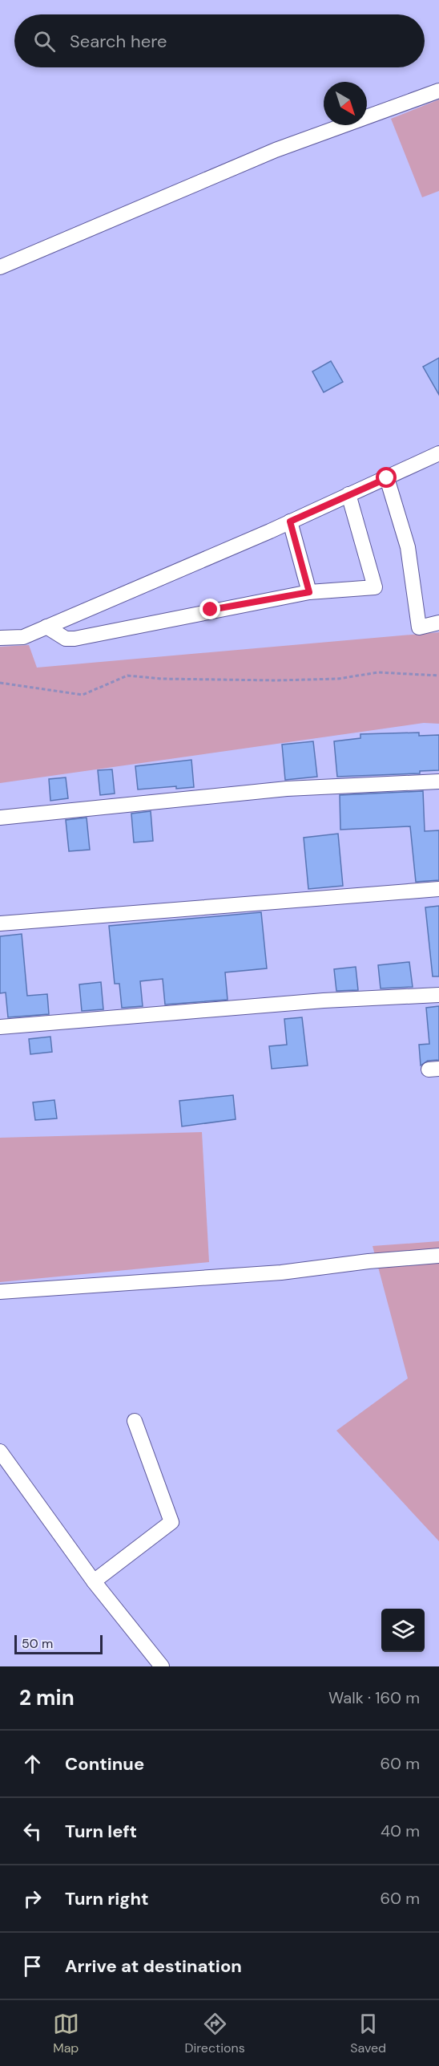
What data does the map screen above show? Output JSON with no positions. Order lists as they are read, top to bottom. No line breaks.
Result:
{"scale_bar":"50 m","north":"bottom right","page":{"search":"Search here","scale":"50 m","heading":["2 min","Walk · 160 m"],"list":[["Continue","60 m"],["Turn left","40 m"],["Turn right","60 m"],"Arrive at destination"],"nav":["Map","Directions","Saved"]}}
